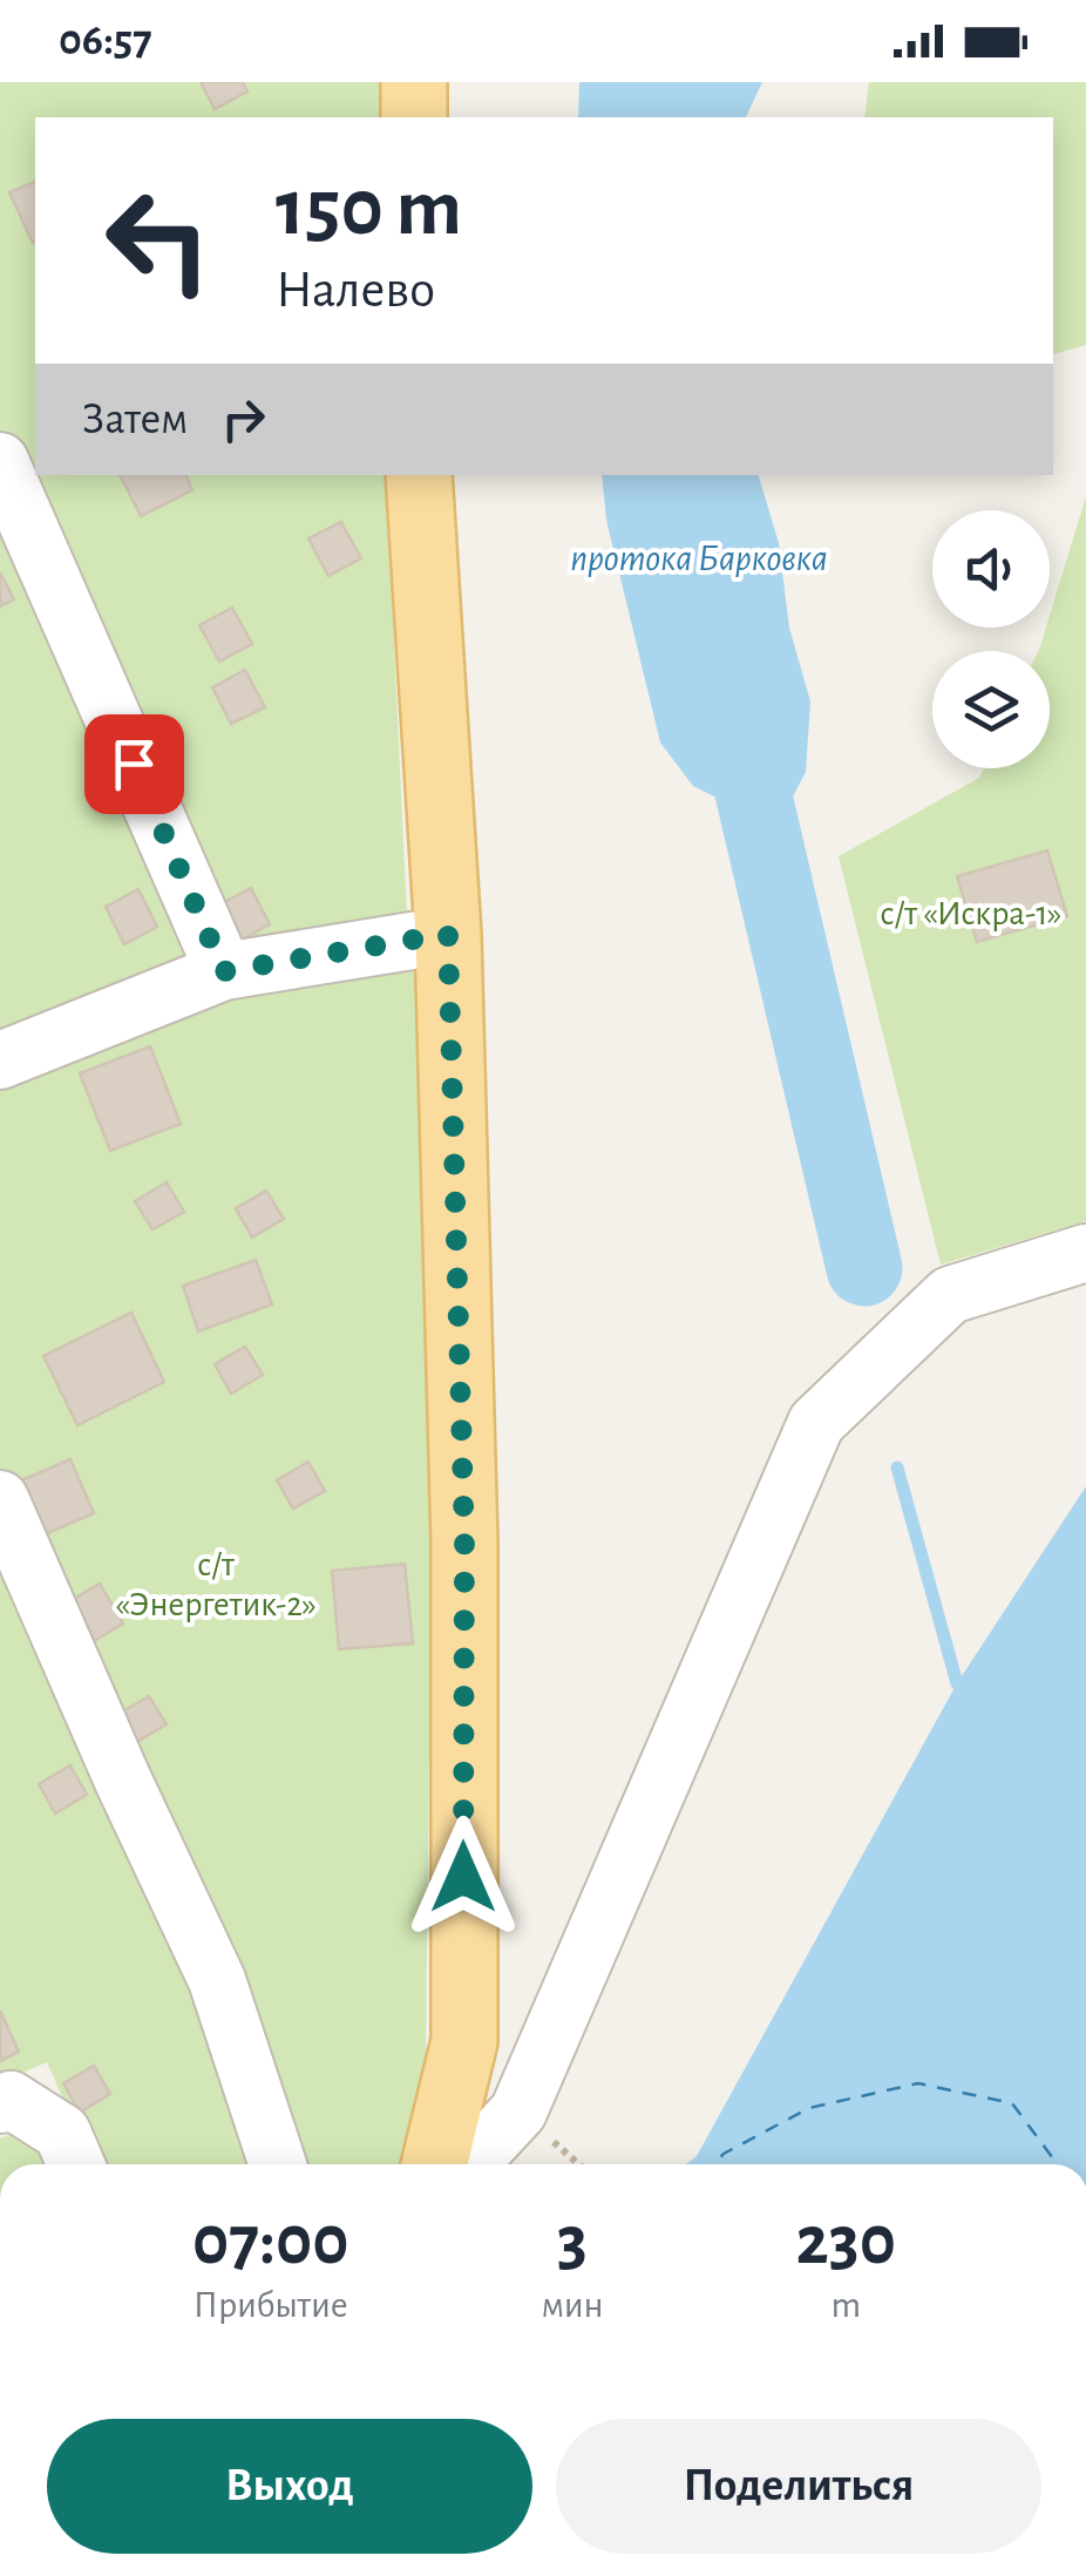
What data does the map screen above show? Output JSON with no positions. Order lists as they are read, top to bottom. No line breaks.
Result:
{"water":["протока Барковка"],"parks":["с/т «Искра-1»","с/т «Энергетик-2»"],"page":{"status":"06:57","turn":["150 m","Налево"],"then":"Затем","eta":["07:00","Прибытие","3","мин","230","m"],"buttons":["Выход","Поделиться"]}}
